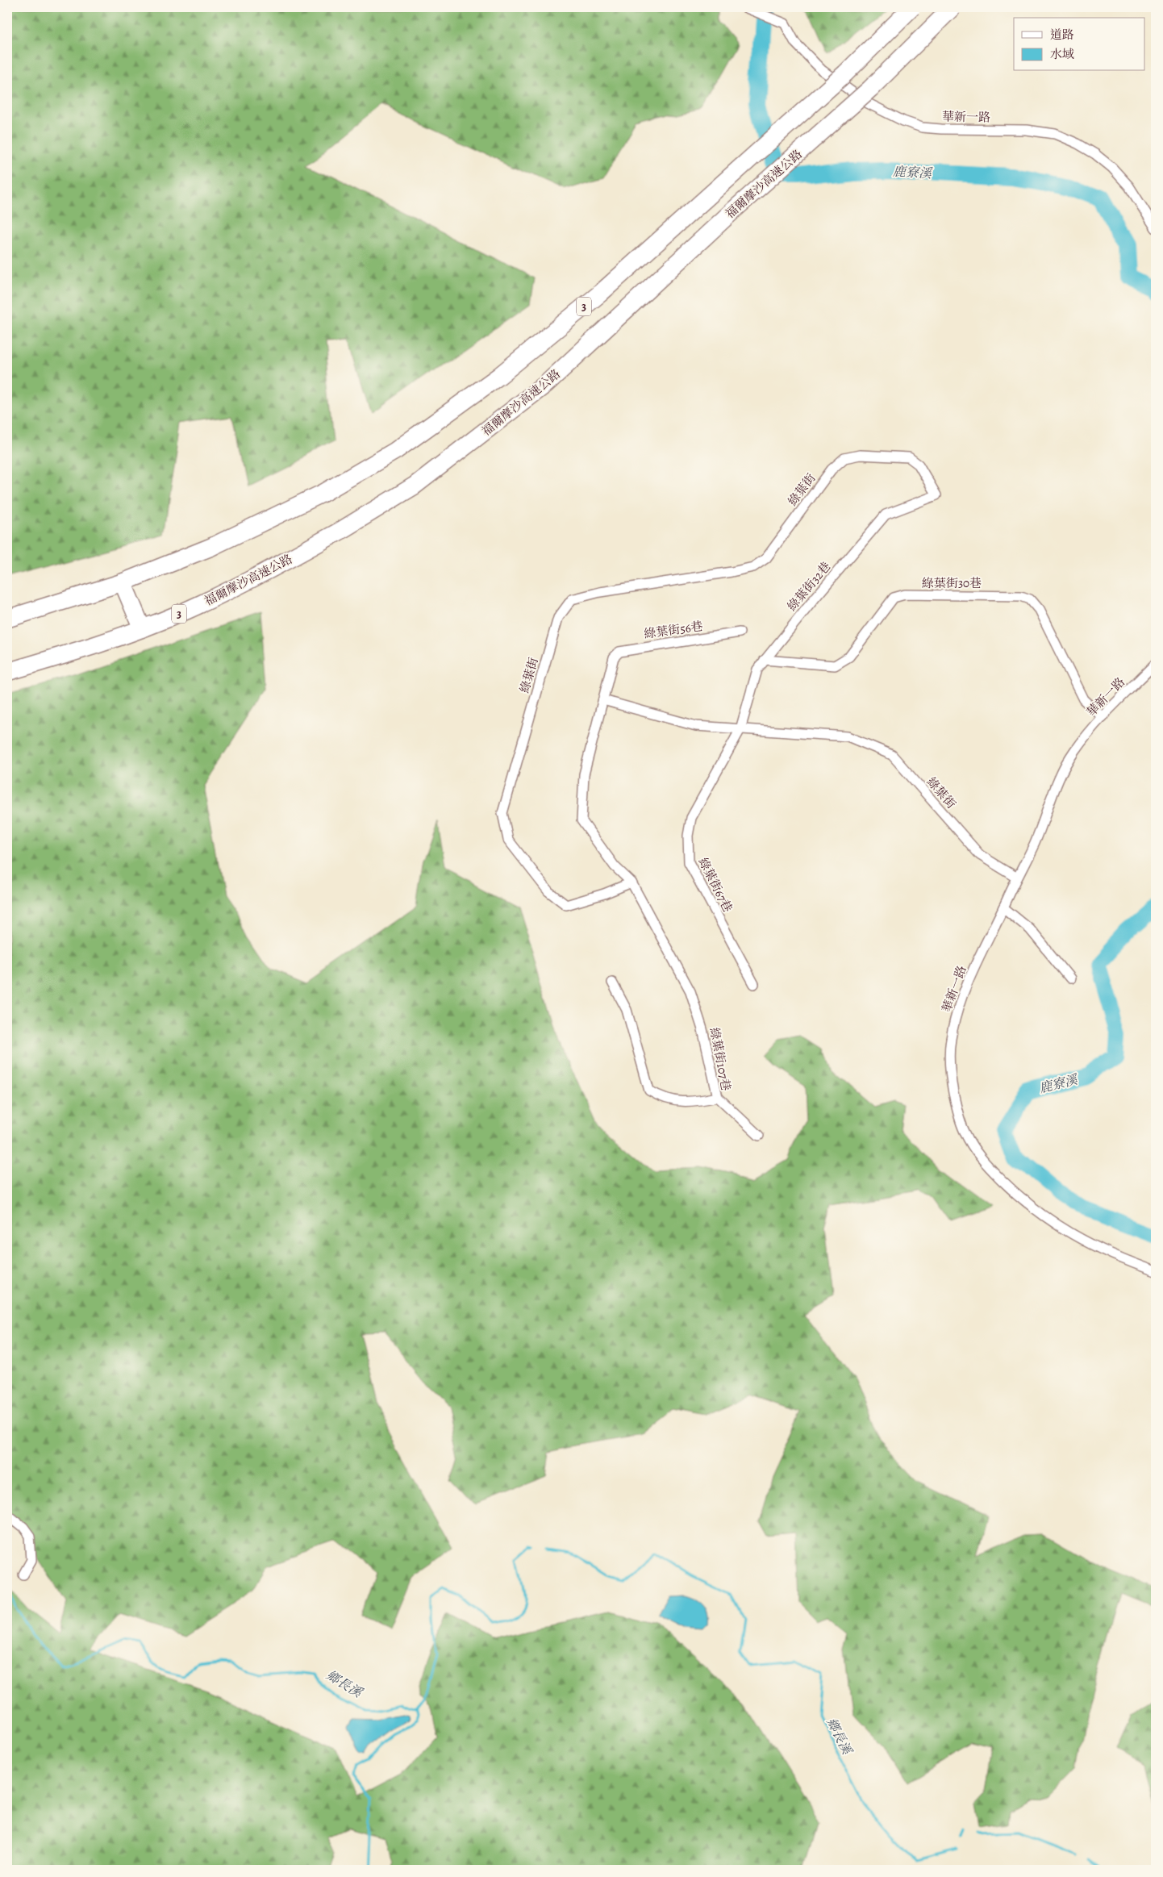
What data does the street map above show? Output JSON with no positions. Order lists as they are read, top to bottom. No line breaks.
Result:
{"streets":{"highway":["福爾摩沙高速公路","3"],"street":["華新一路","綠葉街","綠葉街30巷","綠葉街32巷","綠葉街56巷","綠葉街67巷","綠葉街107巷"]},"crossings":[["華新一路","綠葉街"],["華新一路","綠葉街30巷"],["綠葉街","綠葉街32巷"],["綠葉街","綠葉街56巷"],["綠葉街","綠葉街67巷"],["綠葉街","綠葉街107巷"],["綠葉街30巷","綠葉街32巷"],["綠葉街32巷","綠葉街67巷"]],"water":["鹿寮溪","鄉長溪"],"legend":["道路","水域"]}
